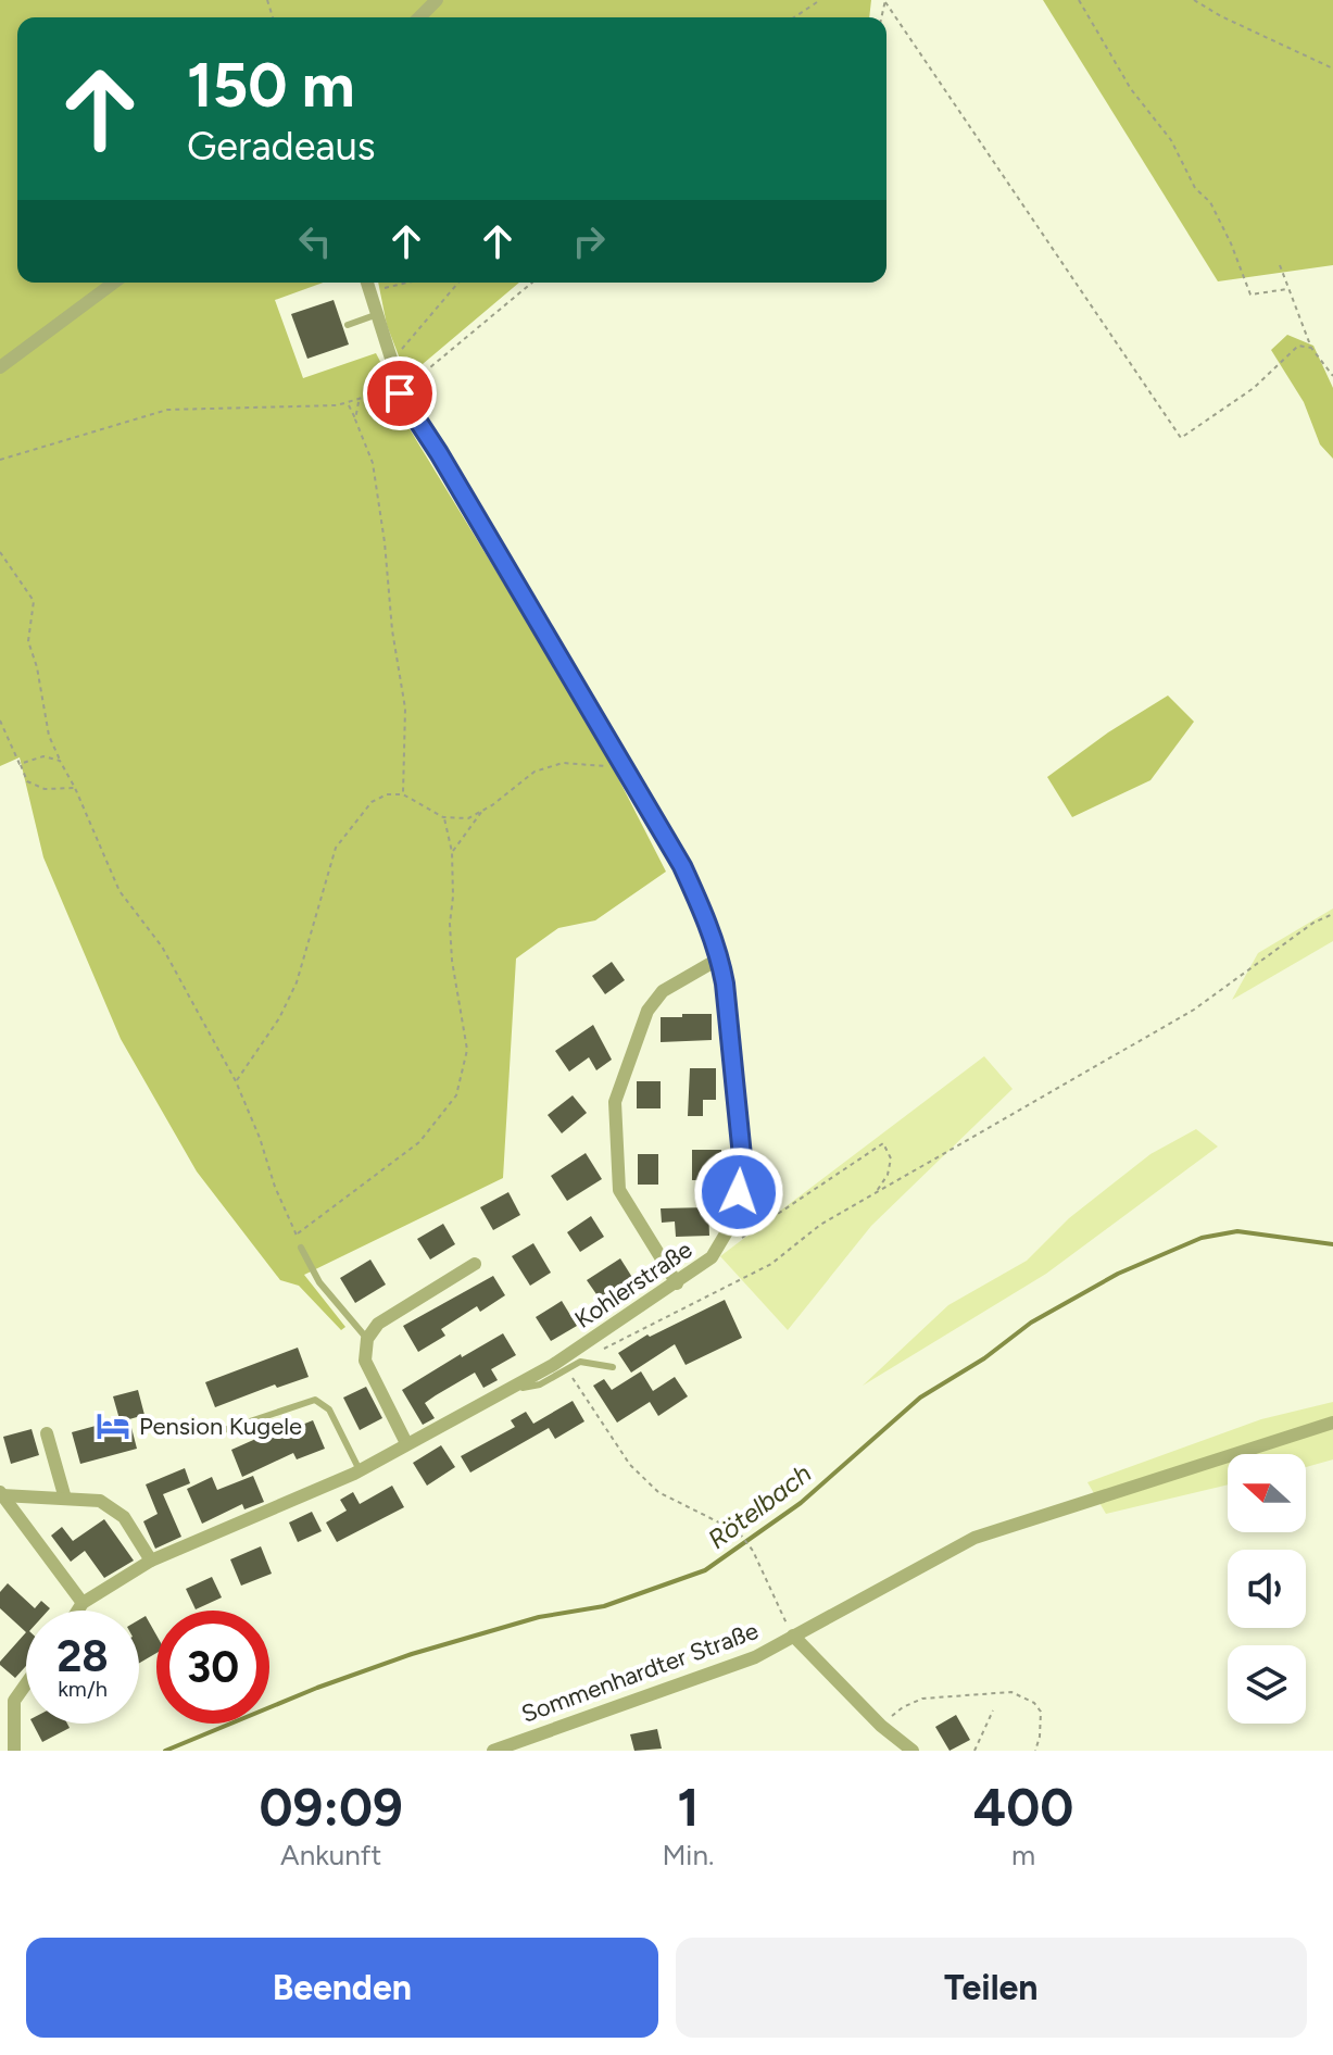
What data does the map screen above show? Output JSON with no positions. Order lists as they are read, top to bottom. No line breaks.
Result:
{"streets":{"street":["Kohlerstraße","Sommenhardter Straße"]},"water":["Rötelbach"],"places":{"hotel":["Pension Kugele"]},"north":"left","page":{"turn":["150 m","Geradeaus"],"speed":"28 km/h","limit":"30","eta":["09:09","Ankunft","1","Min.","400","m"],"buttons":["Beenden","Teilen"]}}
